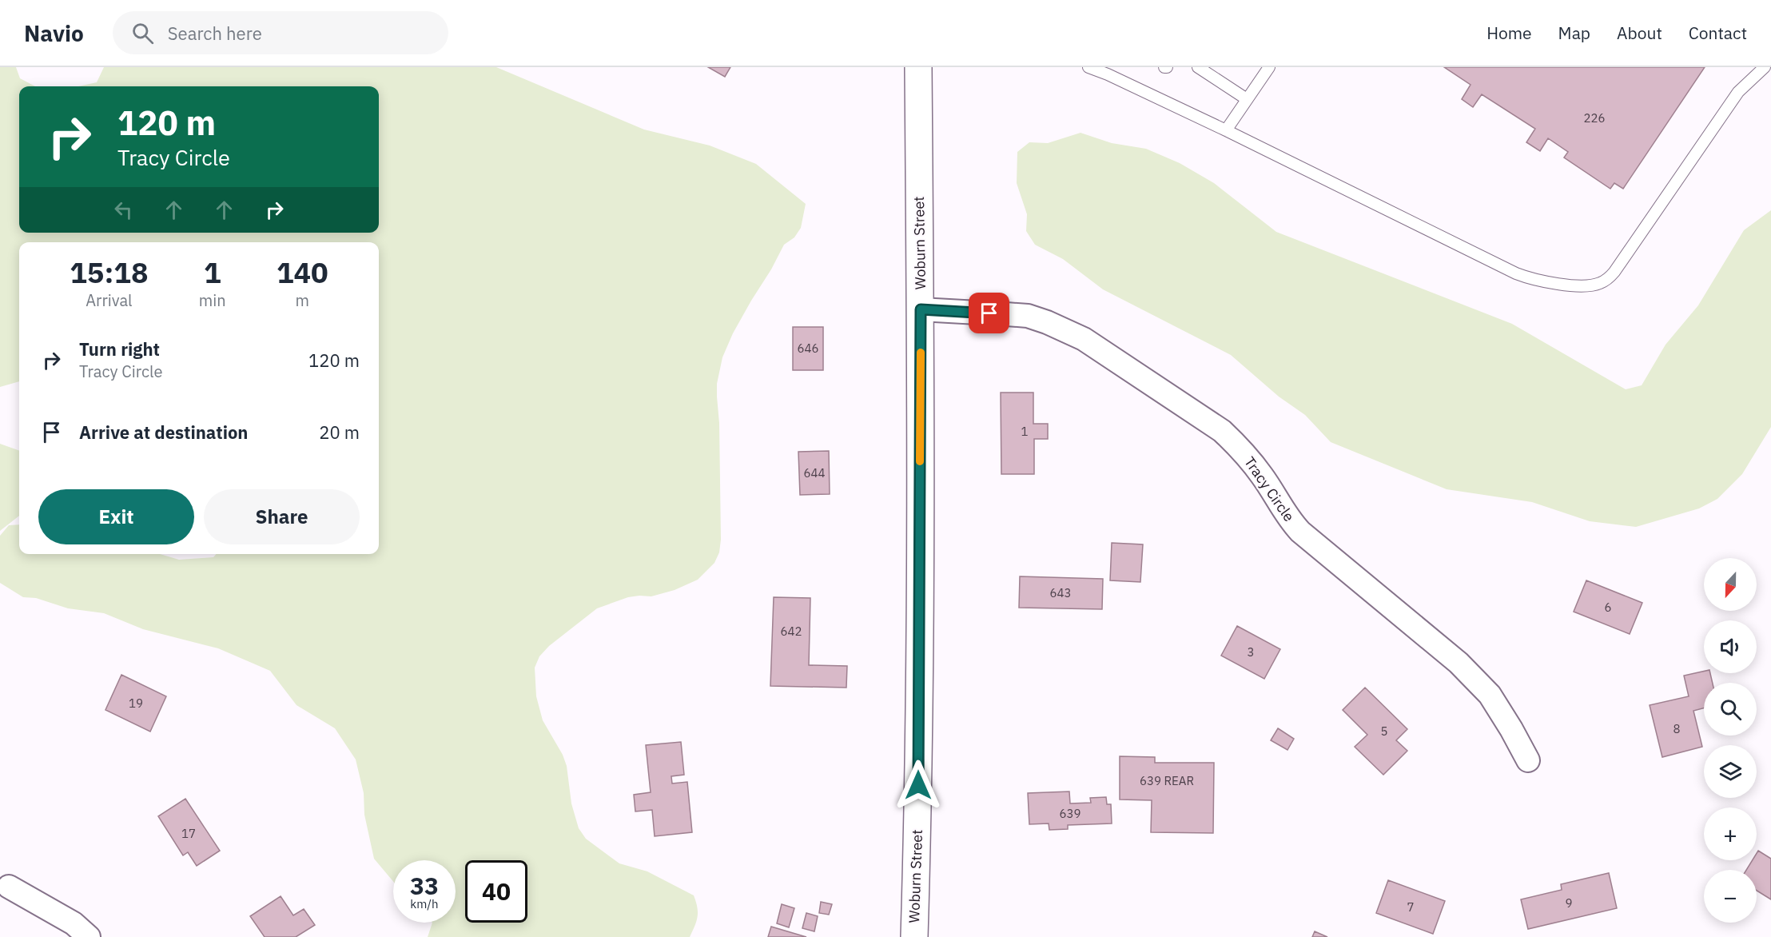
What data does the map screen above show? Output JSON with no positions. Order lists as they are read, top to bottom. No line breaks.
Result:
{"streets":{"street":["Woburn Street","Tracy Circle"]},"crossings":[["Woburn Street","Tracy Circle"]],"house_numbers":["226","646","1","644","643","6","642","3","19","8","5","639 REAR","639","17","9","7"],"north":"bottom","page":{"header":"Navio","search":"Search here","nav":["Home","Map","About","Contact"],"turn":["120 m","Tracy Circle"],"eta":["15:18","Arrival","1","min","140","m"],"list":[{"name":"Turn right","note":"Tracy Circle","value":"120 m"},{"name":"Arrive at destination","value":"20 m"}],"buttons":["Exit","Share"],"map_buttons":["+","−"],"speed":"33 km/h","limit":"40"}}
